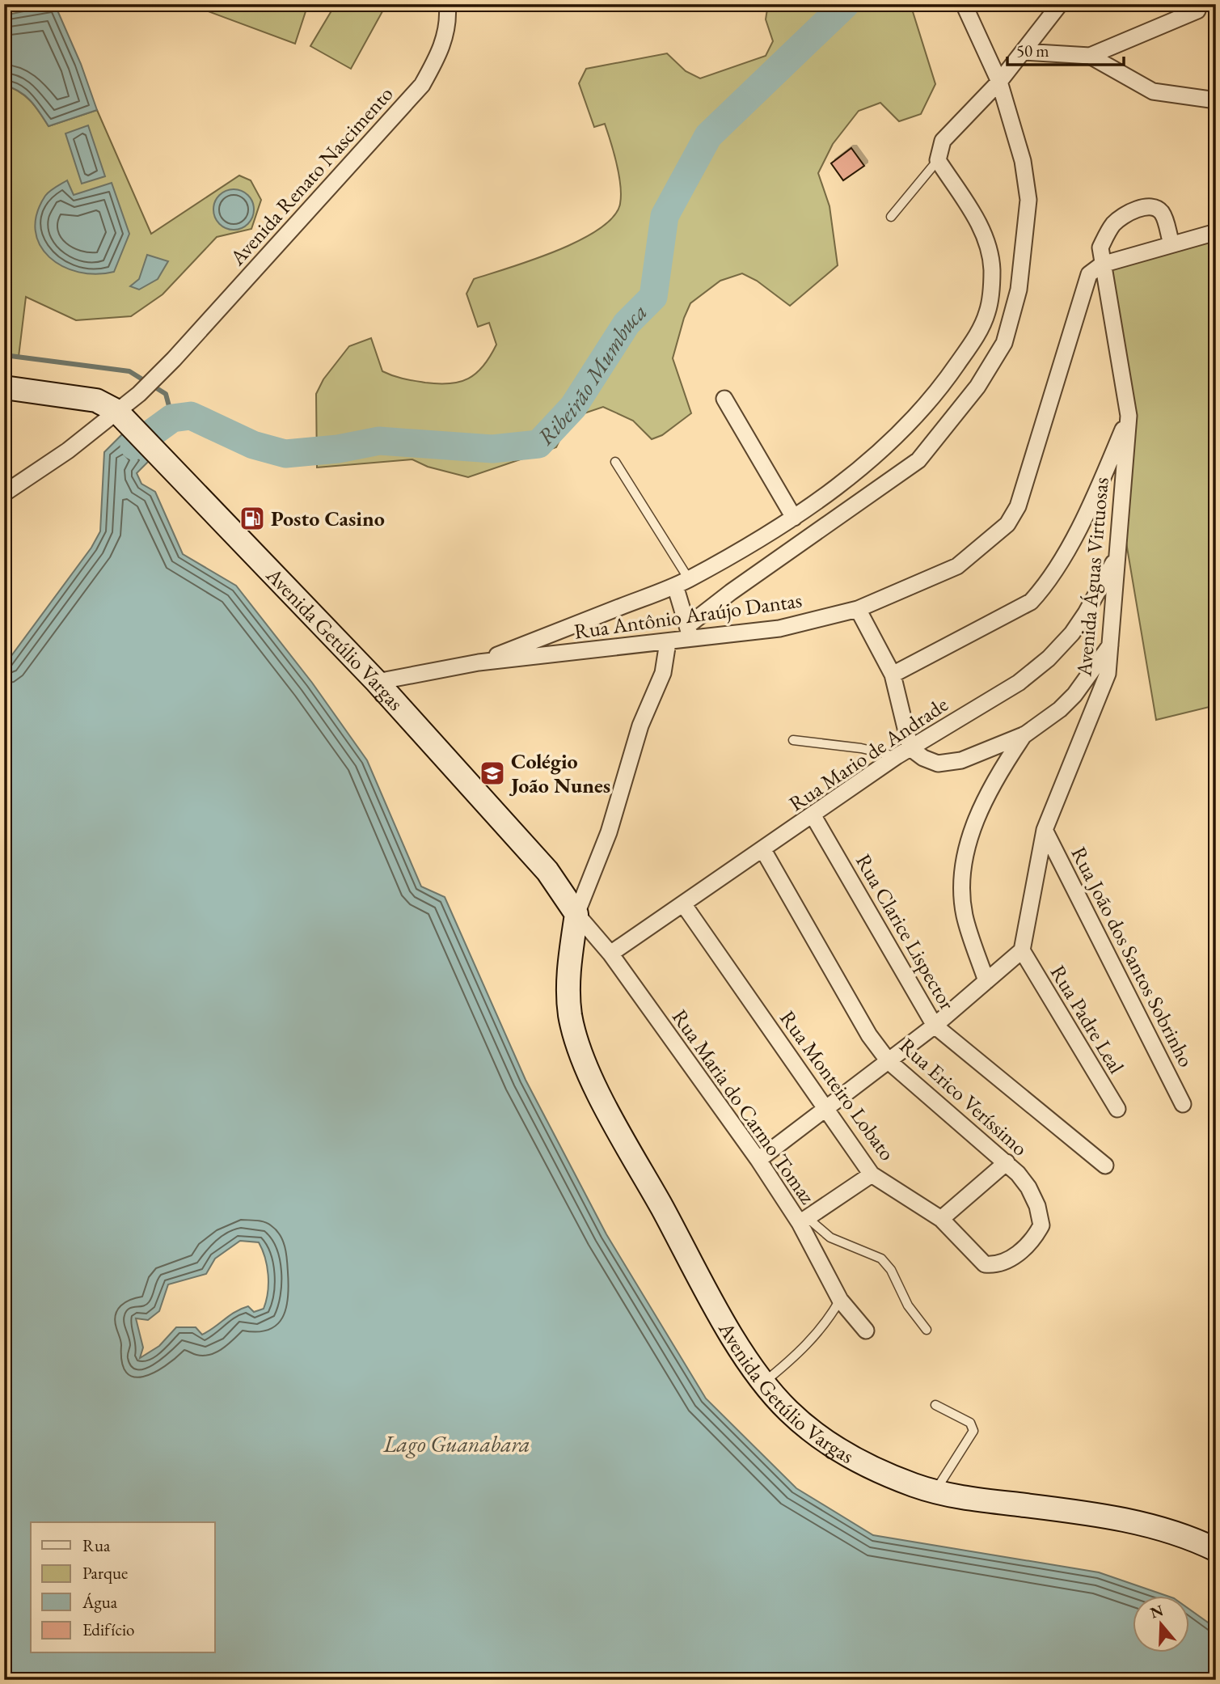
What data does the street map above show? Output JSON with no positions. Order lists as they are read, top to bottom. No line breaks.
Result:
{"streets":{"main road":["Avenida Getúlio Vargas"],"street":["Avenida Renato Nascimento","Avenida Águas Virtuosas","Rua Antônio Araújo Dantas","Rua Mario de Andrade","Rua Clarice Lispector","Rua João dos Santos Sobrinho","Rua Padre Leal","Rua Monteiro Lobato","Rua Erico Veríssimo","Rua Maria do Carmo Tomaz"]},"crossings":[["Avenida Renato Nascimento","Avenida Getúlio Vargas"],["Avenida Águas Virtuosas","Rua Antônio Araújo Dantas"],["Avenida Águas Virtuosas","Rua Mario de Andrade"],["Avenida Águas Virtuosas","Rua João dos Santos Sobrinho"],["Avenida Águas Virtuosas","Rua Padre Leal"],["Rua Antônio Araújo Dantas","Avenida Getúlio Vargas"],["Avenida Getúlio Vargas","Rua Maria do Carmo Tomaz"],["Rua Mario de Andrade","Rua Clarice Lispector"],["Rua Mario de Andrade","Rua Monteiro Lobato"],["Rua Mario de Andrade","Rua Erico Veríssimo"],["Rua Mario de Andrade","Rua Maria do Carmo Tomaz"],["Rua Monteiro Lobato","Rua Erico Veríssimo"]],"water":["Ribeirão Mumbuca","Lago Guanabara"],"places":{"fuel station":["Posto Casino"],"school or university":["Colégio João Nunes"]},"legend":["Rua","Parque","Água","Edifício"],"scale_bar":"50 m","north":"top"}
